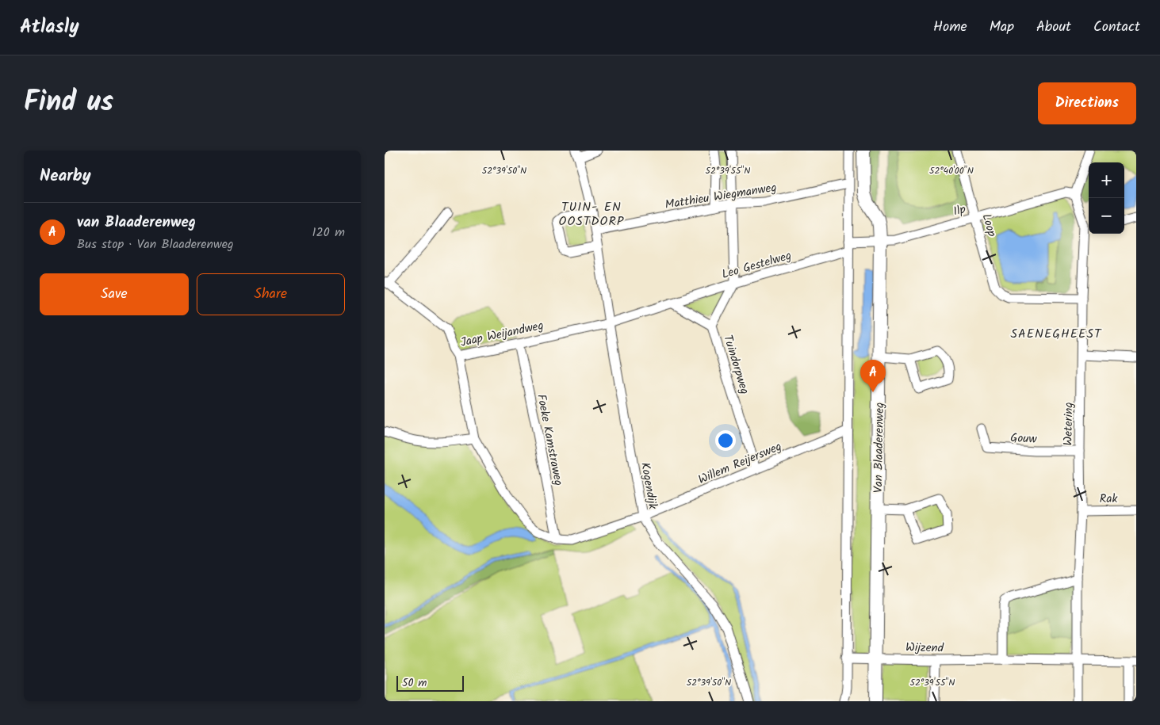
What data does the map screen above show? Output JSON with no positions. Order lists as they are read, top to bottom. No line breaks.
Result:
{"streets":{"street":["Matthieu Wiegmanweg","Ilp","Loop","Leo Gestelweg","Jaap Weijandweg","Tuindorpweg","Wetering","Gouw","Foeke Kamstraweg","Van Blaaderenweg","Willem Reijersweg","Kogendijk","Rak","Wijzend"]},"crossings":[["Matthieu Wiegmanweg","Tuindorpweg"],["Matthieu Wiegmanweg","Kogendijk"],["Ilp","Loop"],["Ilp","Leo Gestelweg"],["Ilp","Wetering"],["Ilp","Van Blaaderenweg"],["Loop","Wetering"],["Leo Gestelweg","Jaap Weijandweg"],["Leo Gestelweg","Tuindorpweg"],["Leo Gestelweg","Kogendijk"],["Jaap Weijandweg","Foeke Kamstraweg"],["Jaap Weijandweg","Kogendijk"],["Tuindorpweg","Willem Reijersweg"],["Wetering","Gouw"],["Wetering","Rak"],["Wetering","Wijzend"],["Foeke Kamstraweg","Willem Reijersweg"],["Van Blaaderenweg","Wijzend"],["Willem Reijersweg","Kogendijk"]],"districts":["TUIN- EN OOSTDORP","SAENEGHEEST"],"scale_bar":"50 m","page":{"header":"Atlasly","nav":["Home","Map","About","Contact"],"title":"Find us","buttons":["Directions",["Save","Share"]],"heading":"Nearby","map_buttons":["+","−"],"list":[{"mark":"A","name":"van Blaaderenweg","note":"Bus stop · Van Blaaderenweg","value":"120 m"}],"pins":"A","scale":"50 m"},"coordinates":["52°39'50\"N","52°39'55\"N","52°40'00\"N"]}
